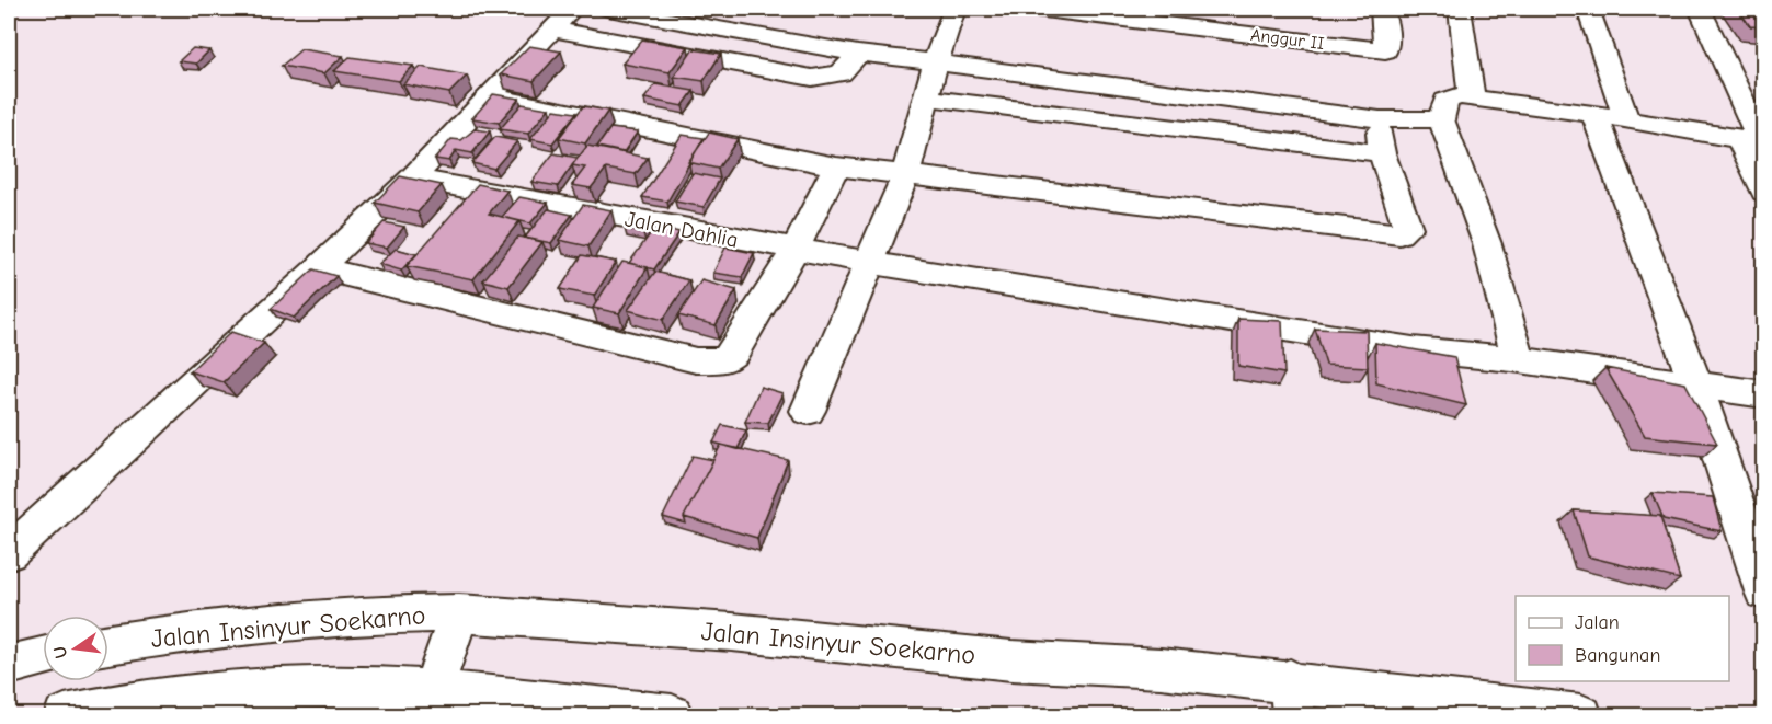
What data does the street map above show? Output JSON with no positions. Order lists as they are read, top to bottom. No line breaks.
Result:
{"streets":{"street":["Anggur II","Jalan Dahlia","Jalan Insinyur Soekarno"]},"legend":["Jalan","Bangunan"],"north":"left"}
